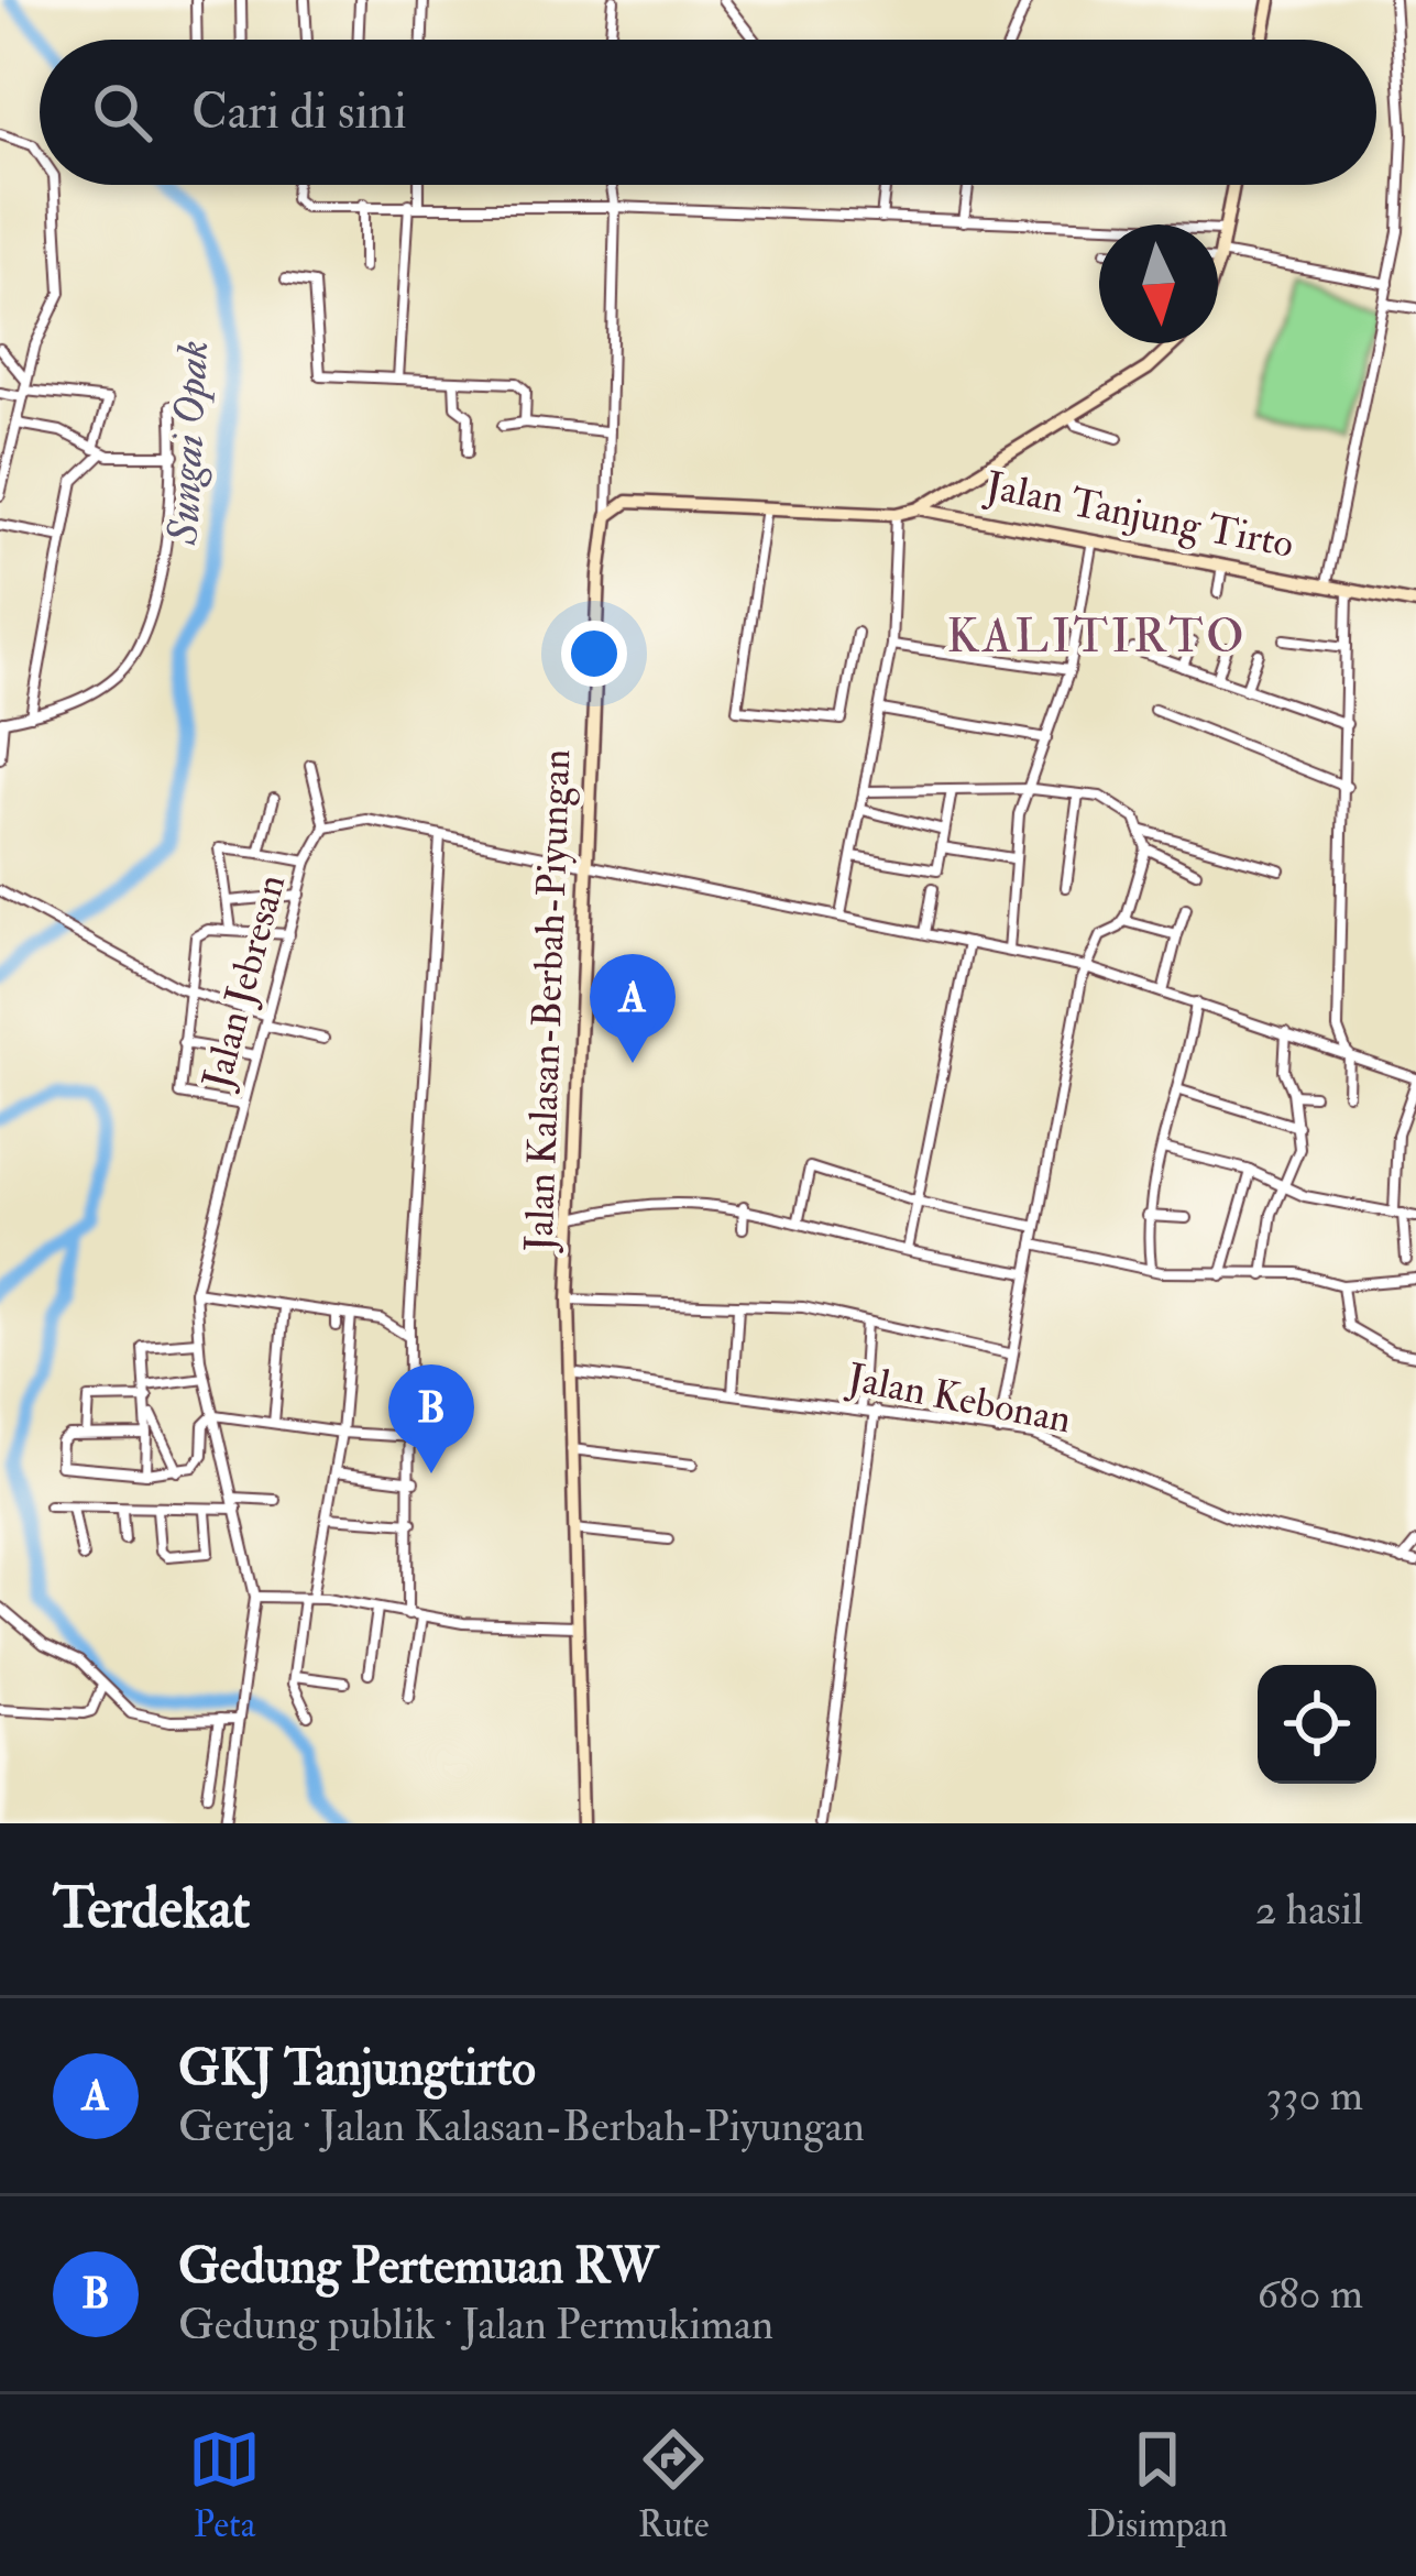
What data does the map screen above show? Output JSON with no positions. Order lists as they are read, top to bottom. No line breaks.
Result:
{"streets":{"street":["Jalan Tanjung Tirto","Jalan Jebresan","Jalan Kalasan-Berbah-Piyungan","Jalan Kebonan"]},"crossings":[["Jalan Kalasan-Berbah-Piyungan","Jalan Kebonan"]],"districts":["KALITIRTO"],"water":["Sungai Opak"],"north":"bottom","page":{"search":"Cari di sini","pins":["A","B"],"heading":["Terdekat","2 hasil"],"list":[{"mark":"A","name":"GKJ Tanjungtirto","note":"Gereja · Jalan Kalasan-Berbah-Piyungan","value":"330 m"},{"mark":"B","name":"Gedung Pertemuan RW","note":"Gedung publik · Jalan Permukiman","value":"680 m"}],"nav":["Peta","Rute","Disimpan"]}}
